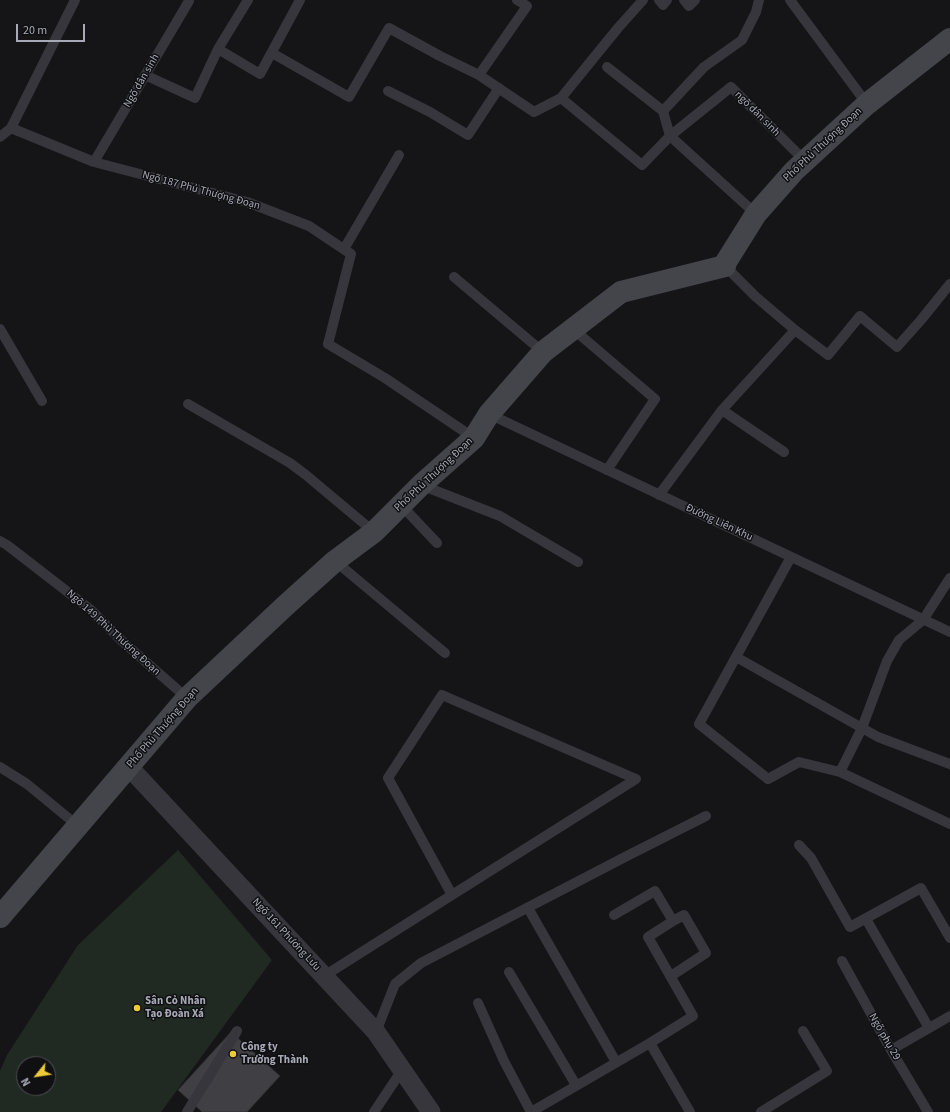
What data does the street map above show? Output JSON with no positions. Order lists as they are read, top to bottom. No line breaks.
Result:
{"streets":{"main road":["Phố Phủ Thượng Đoạn"],"street":["Ngõ 161 Phương Lưu"],"lane":["Ngõ dân sinh","ngõ dân sinh","Ngõ 187 Phủ Thượng Đoạn","Đường Liên Khu","Ngõ 149 Phù Thượng Đoạn","Ngõ phụ 29"]},"crossings":[["Ngõ dân sinh","Ngõ 187 Phủ Thượng Đoạn"],["ngõ dân sinh","Phố Phủ Thượng Đoạn"],["Phố Phủ Thượng Đoạn","Đường Liên Khu"],["Phố Phủ Thượng Đoạn","Ngõ 149 Phù Thượng Đoạn"],["Phố Phủ Thượng Đoạn","Ngõ 161 Phương Lưu"]],"places":["Sân Cỏ Nhân Tạo Đoàn Xá","Công ty Trường Thành"],"scale_bar":"20 m","north":"bottom left"}
